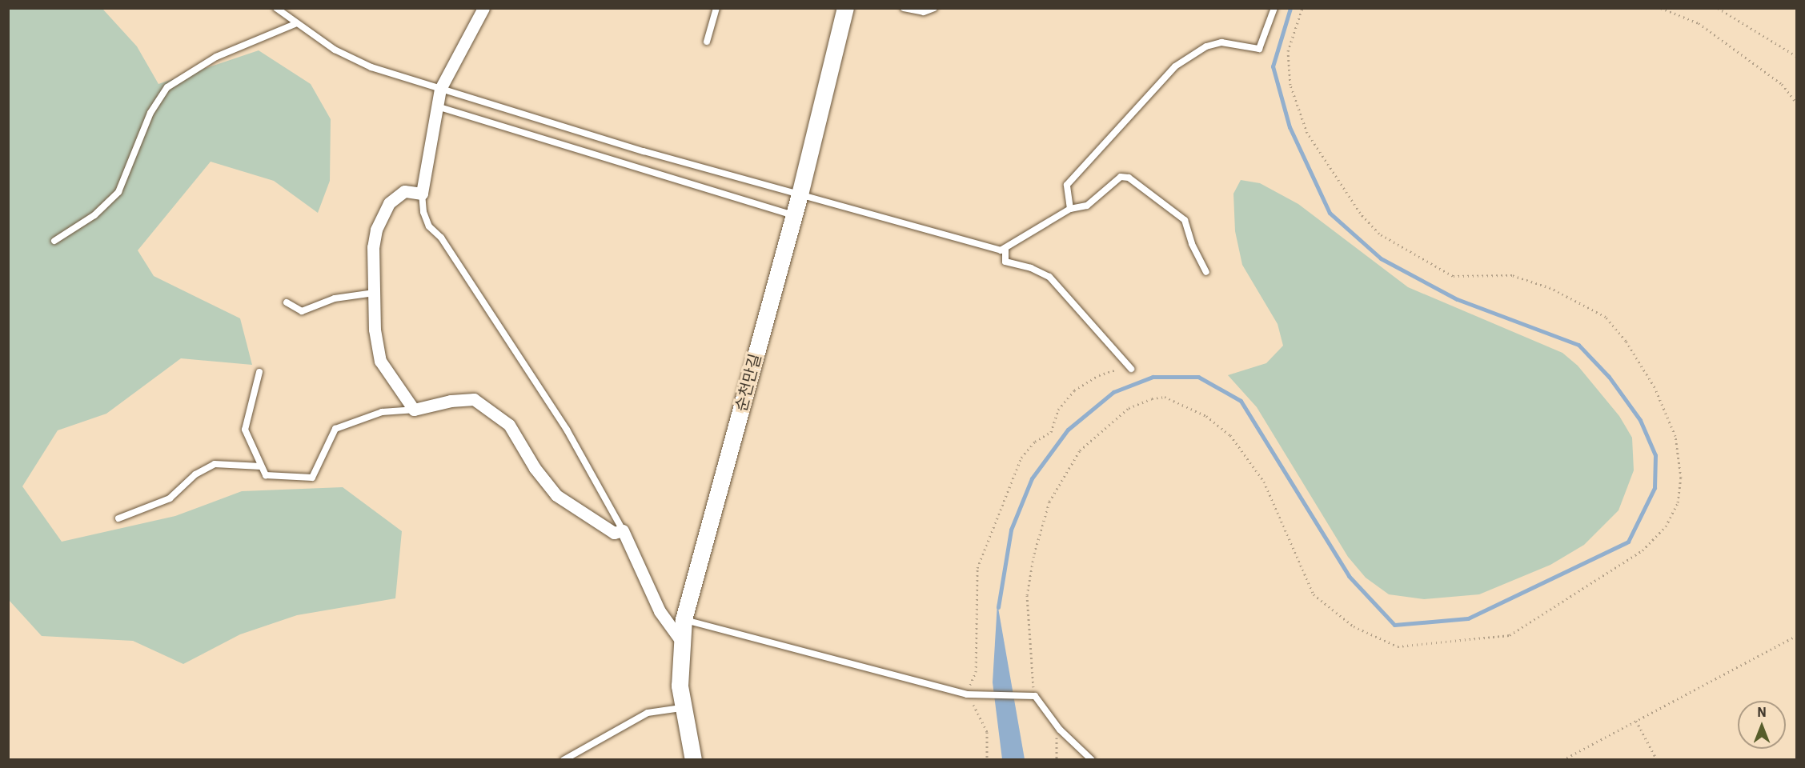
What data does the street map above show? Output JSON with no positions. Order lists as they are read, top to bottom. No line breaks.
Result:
{"streets":{"street":["순천만길"]},"north":"top"}
